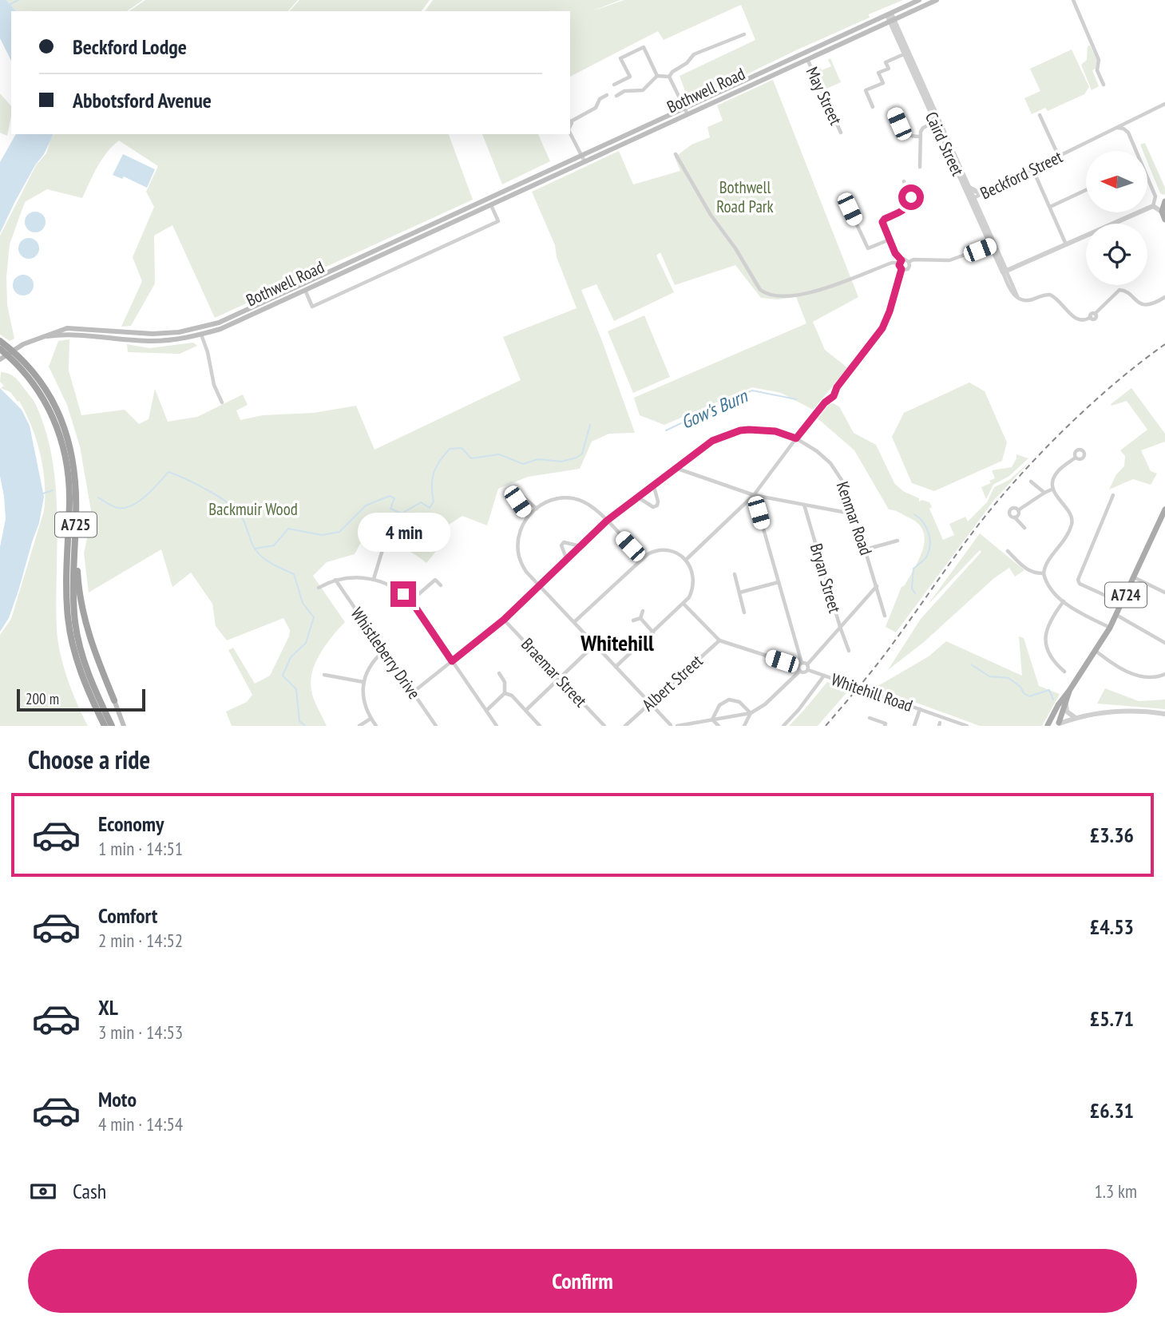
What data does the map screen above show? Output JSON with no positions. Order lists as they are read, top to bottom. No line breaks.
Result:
{"streets":{"highway":["A725"],"main road":["Bothwell Road","A724"],"street":["May Street","Caird Street","Beckford Street","Kenmar Road","Bryan Street","Whistleberry Drive","Braemar Street","Albert Street","Whitehill Road"]},"crossings":[["Bothwell Road","May Street"],["Bothwell Road","Caird Street"],["Caird Street","Beckford Street"],["Kenmar Road","Whistleberry Drive"],["Kenmar Road","Braemar Street"]],"districts":["Whitehill"],"water":["Gow's Burn"],"parks":["Bothwell Road Park","Backmuir Wood"],"scale_bar":"200 m","north":"left","page":{"banner":["Beckford Lodge","Abbotsford Avenue"],"bubble":"4 min","scale":"200 m","heading":"Choose a ride","list":[{"name":"Economy","note":"1 min · 14:51","value":"£3.36"},{"name":"Comfort","note":"2 min · 14:52","value":"£4.53"},{"name":"XL","note":"3 min · 14:53","value":"£5.71"},{"name":"Moto","note":"4 min · 14:54","value":"£6.31"}],"pay":["Cash","1.3 km"],"buttons":"Confirm"}}
